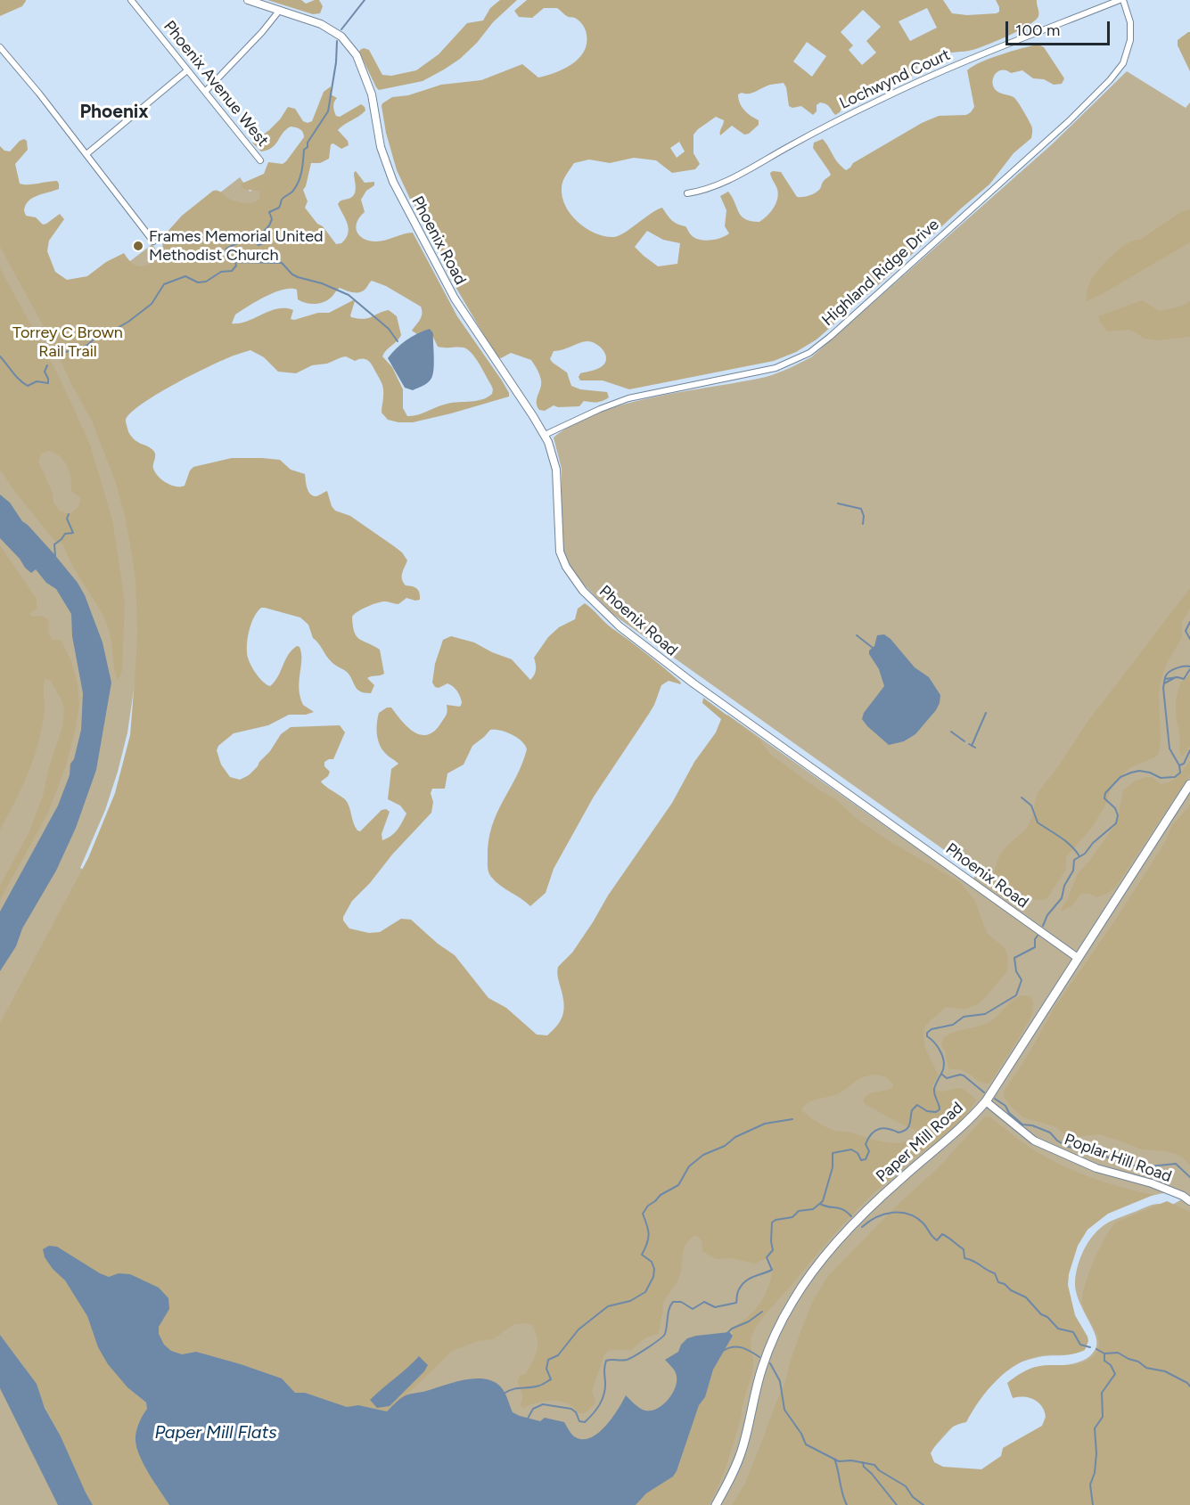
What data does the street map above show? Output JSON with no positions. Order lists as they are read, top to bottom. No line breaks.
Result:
{"streets":{"main road":["Paper Mill Road"],"street":["Lochwynd Court","Phoenix Avenue West","Phoenix Road","Highland Ridge Drive","Poplar Hill Road"]},"crossings":[["Lochwynd Court","Highland Ridge Drive"],["Phoenix Road","Highland Ridge Drive"],["Phoenix Road","Paper Mill Road"],["Paper Mill Road","Poplar Hill Road"]],"districts":["Phoenix"],"water":["Paper Mill Flats"],"parks":["Torrey C Brown Rail Trail"],"places":["Frames Memorial United Methodist Church"],"scale_bar":"100 m"}
